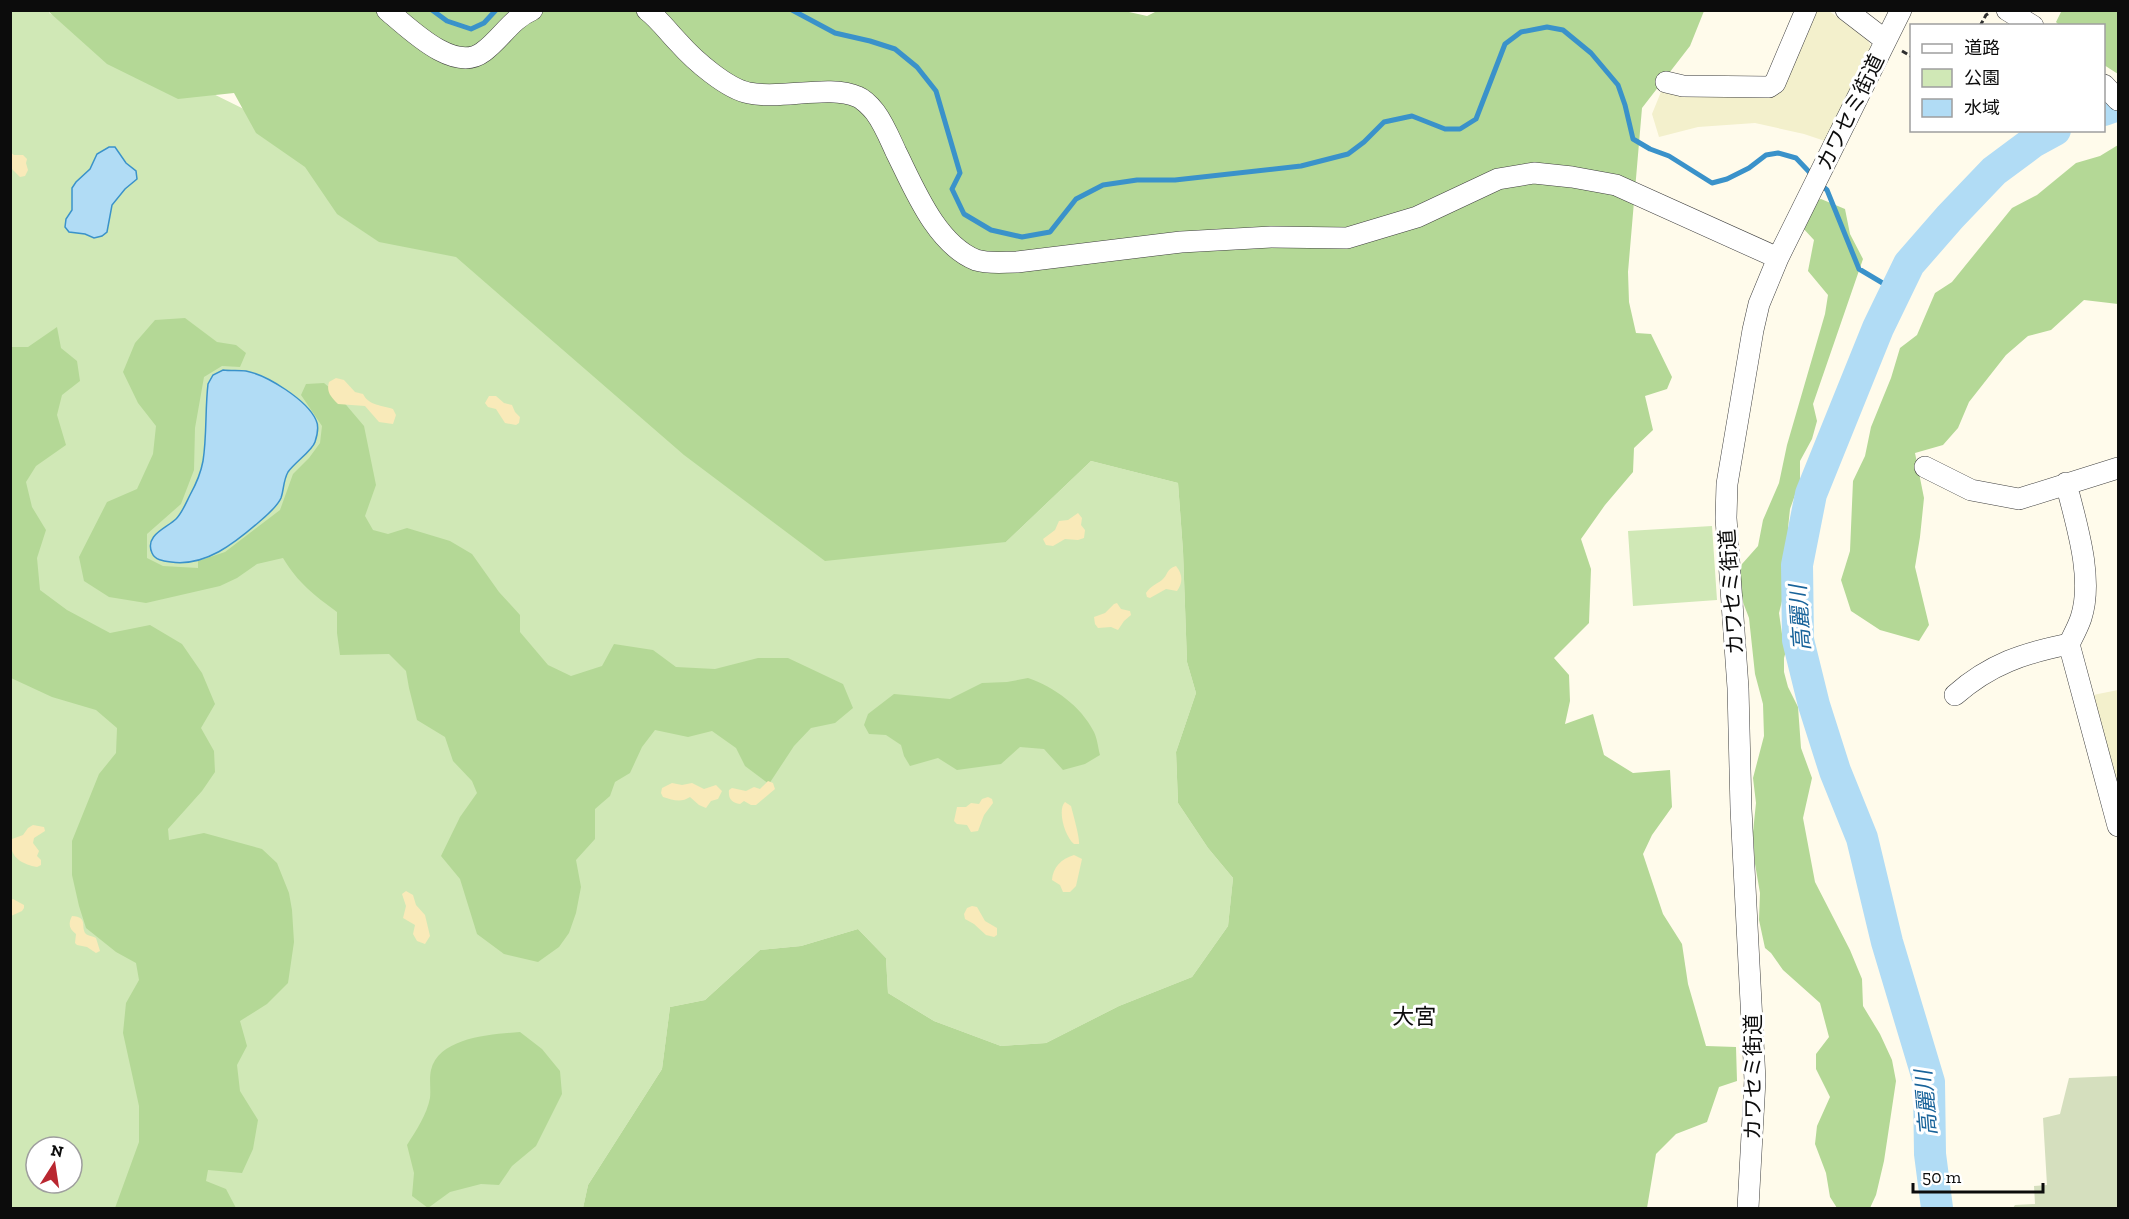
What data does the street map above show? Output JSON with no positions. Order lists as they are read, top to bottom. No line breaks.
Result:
{"streets":{"street":["カワセミ街道"]},"districts":["大宮"],"water":["高麗川"],"legend":["道路","公園","水域"],"scale_bar":"50 m","north":"top"}
